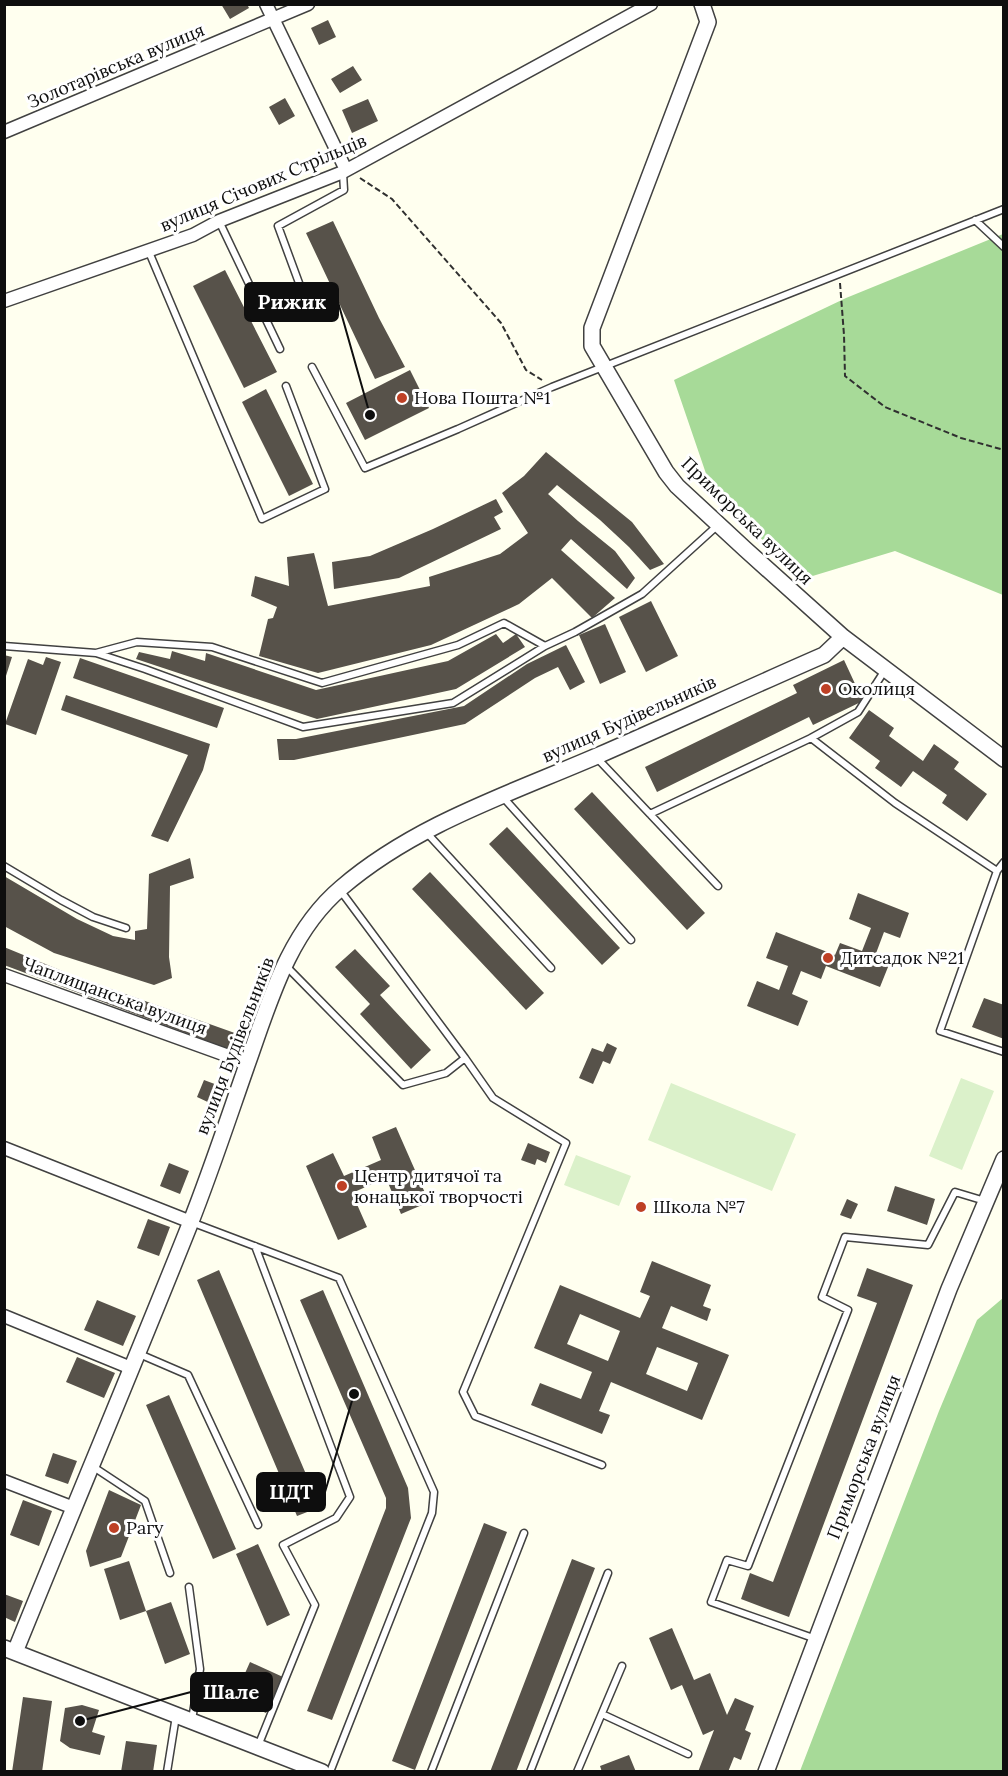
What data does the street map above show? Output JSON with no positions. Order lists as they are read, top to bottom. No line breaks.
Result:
{"streets":{"street":["Золотарівська вулиця","вулиця Січових Стрільців","Приморська вулиця","вулиця Будівельників","Чаплищанська вулиця"]},"crossings":[["Приморська вулиця","вулиця Будівельників"],["вулиця Будівельників","Чаплищанська вулиця"]],"places":["Нова Пошта №1","Рижик","Околиця","Дитсадок №21","Центр дитячої та юнацької творчості","Школа №7","ЦДТ","Рагу","Шале"]}
